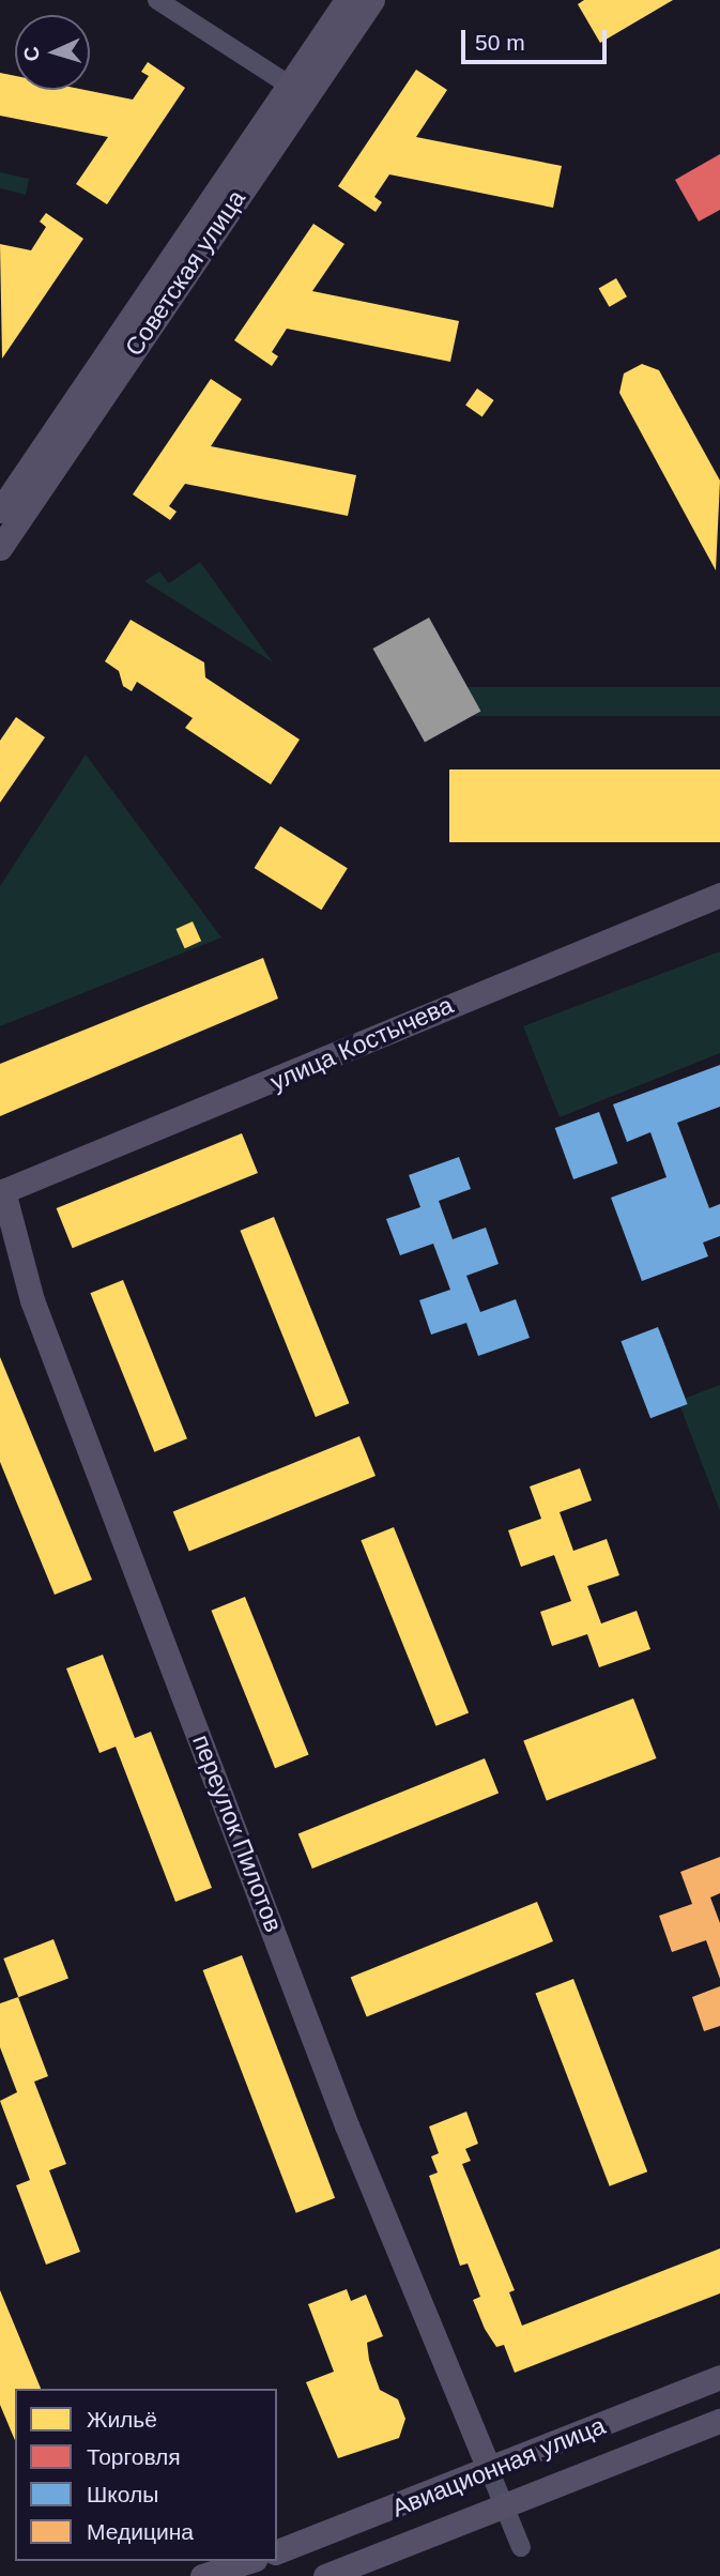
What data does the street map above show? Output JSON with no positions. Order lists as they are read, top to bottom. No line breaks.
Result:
{"streets":{"main road":["Советская улица","улица Костычева","переулок Пилотов","Авиационная улица"]},"crossings":[["улица Костычева","переулок Пилотов"],["переулок Пилотов","Авиационная улица"]],"legend":["Жильё","Торговля","Школы","Медицина"],"scale_bar":"50 m","north":"left"}
